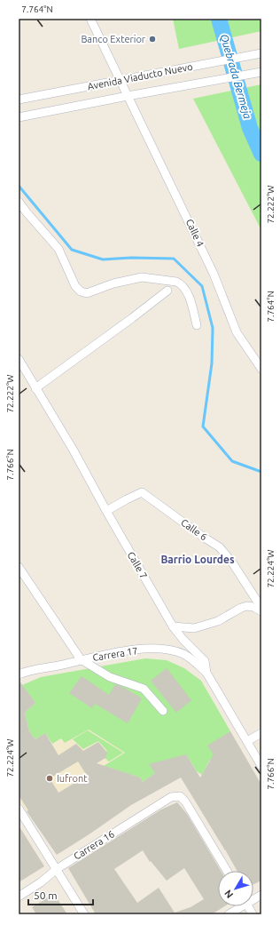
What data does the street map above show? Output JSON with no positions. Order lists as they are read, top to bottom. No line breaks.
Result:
{"streets":{"street":["Avenida Viaducto Nuevo","Calle 4","Calle 6","Calle 7","Carrera 17","Carrera 16"]},"crossings":[["Avenida Viaducto Nuevo","Calle 4"],["Calle 6","Calle 7"],["Calle 7","Carrera 17"]],"districts":["Barrio Lourdes"],"water":["Quebrada Bermeja"],"places":["Banco Exterior","Iufront"],"scale_bar":"50 m","north":"bottom left","coordinates":["7.764°N","72.222°W","7.766°N","72.224°W"]}
